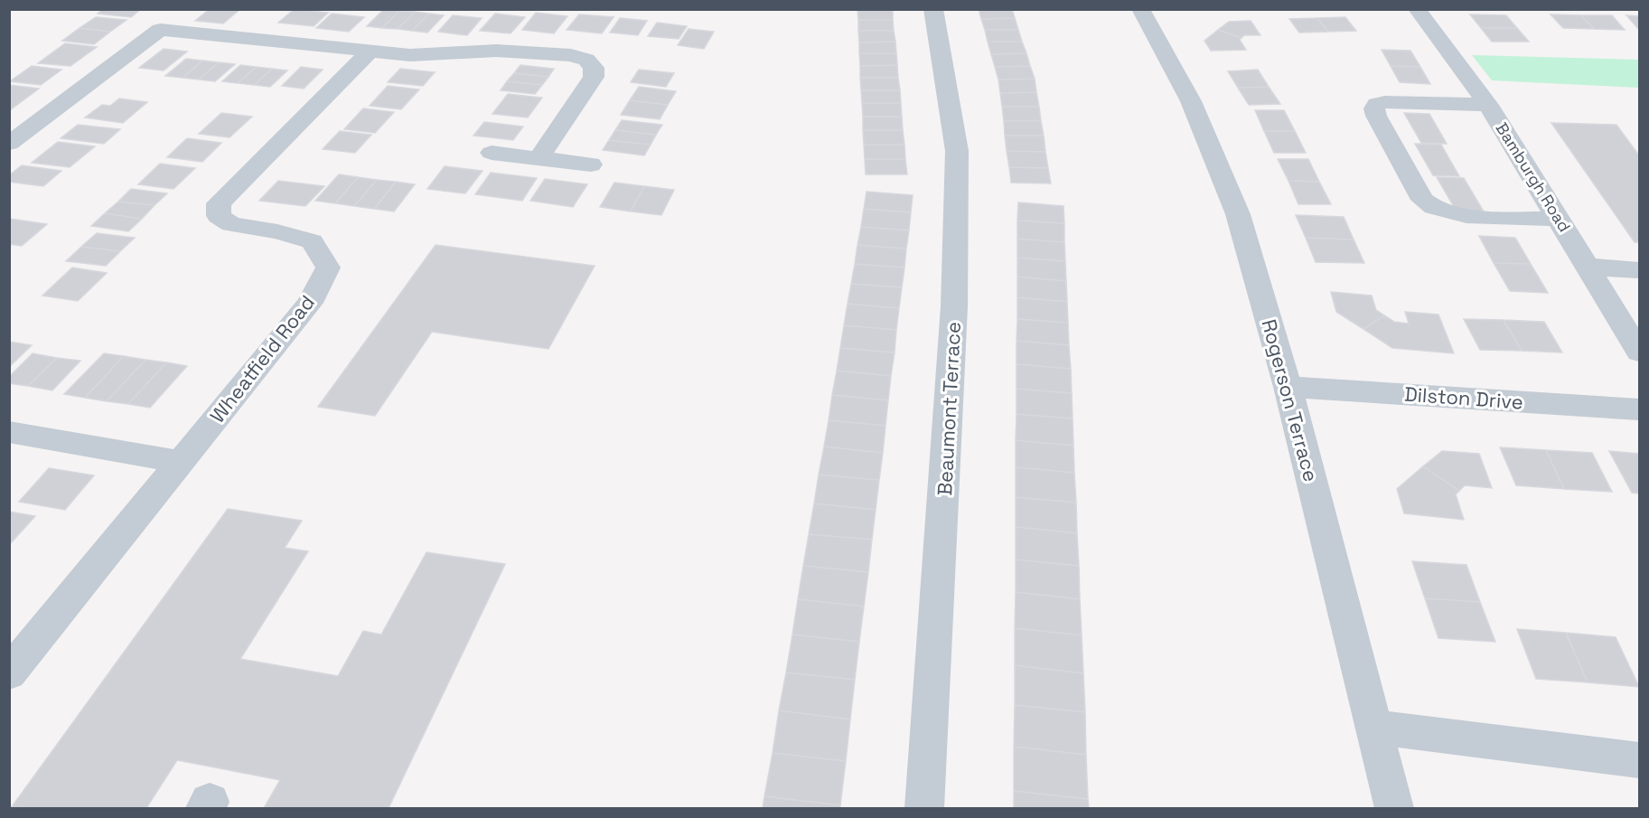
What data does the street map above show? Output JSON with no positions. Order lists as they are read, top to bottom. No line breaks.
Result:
{"streets":{"street":["Bamburgh Road","Wheatfield Road","Dilston Drive","Rogerson Terrace","Beaumont Terrace"]},"crossings":[["Dilston Drive","Rogerson Terrace"]]}
